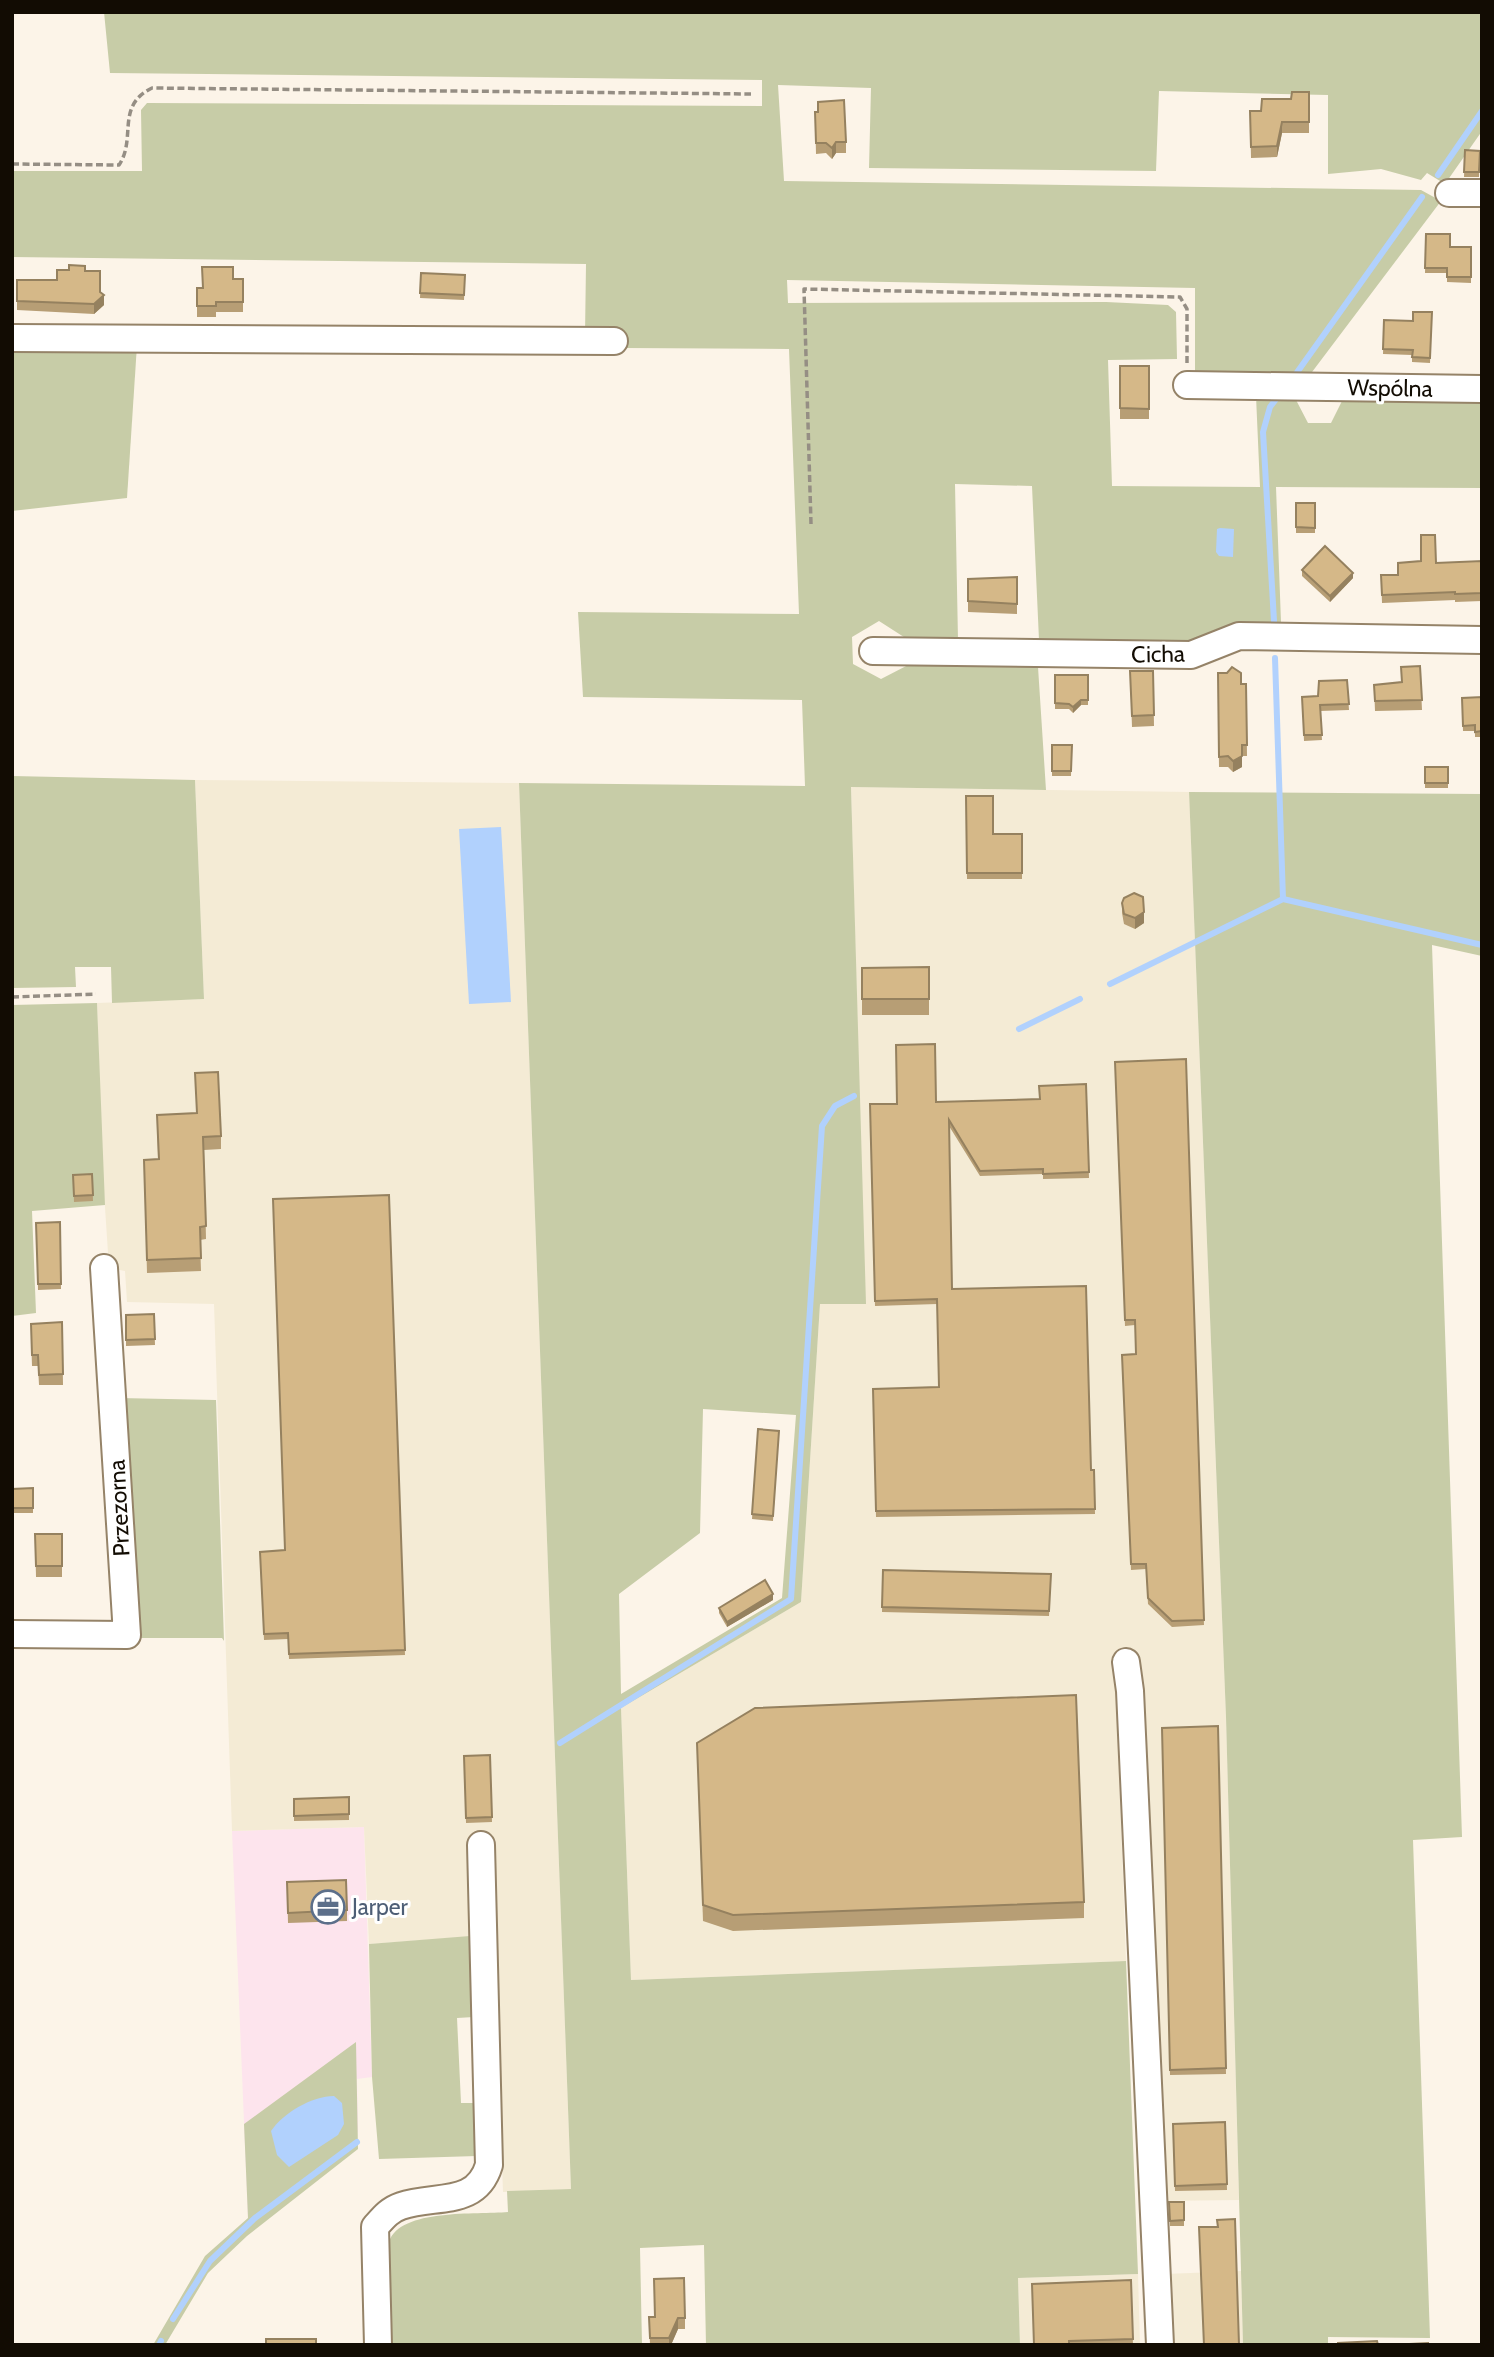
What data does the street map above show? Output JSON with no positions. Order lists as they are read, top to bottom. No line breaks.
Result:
{"streets":{"street":["Wspólna","Cicha","Przezorna"]},"places":{"office":["Jarper"]}}
